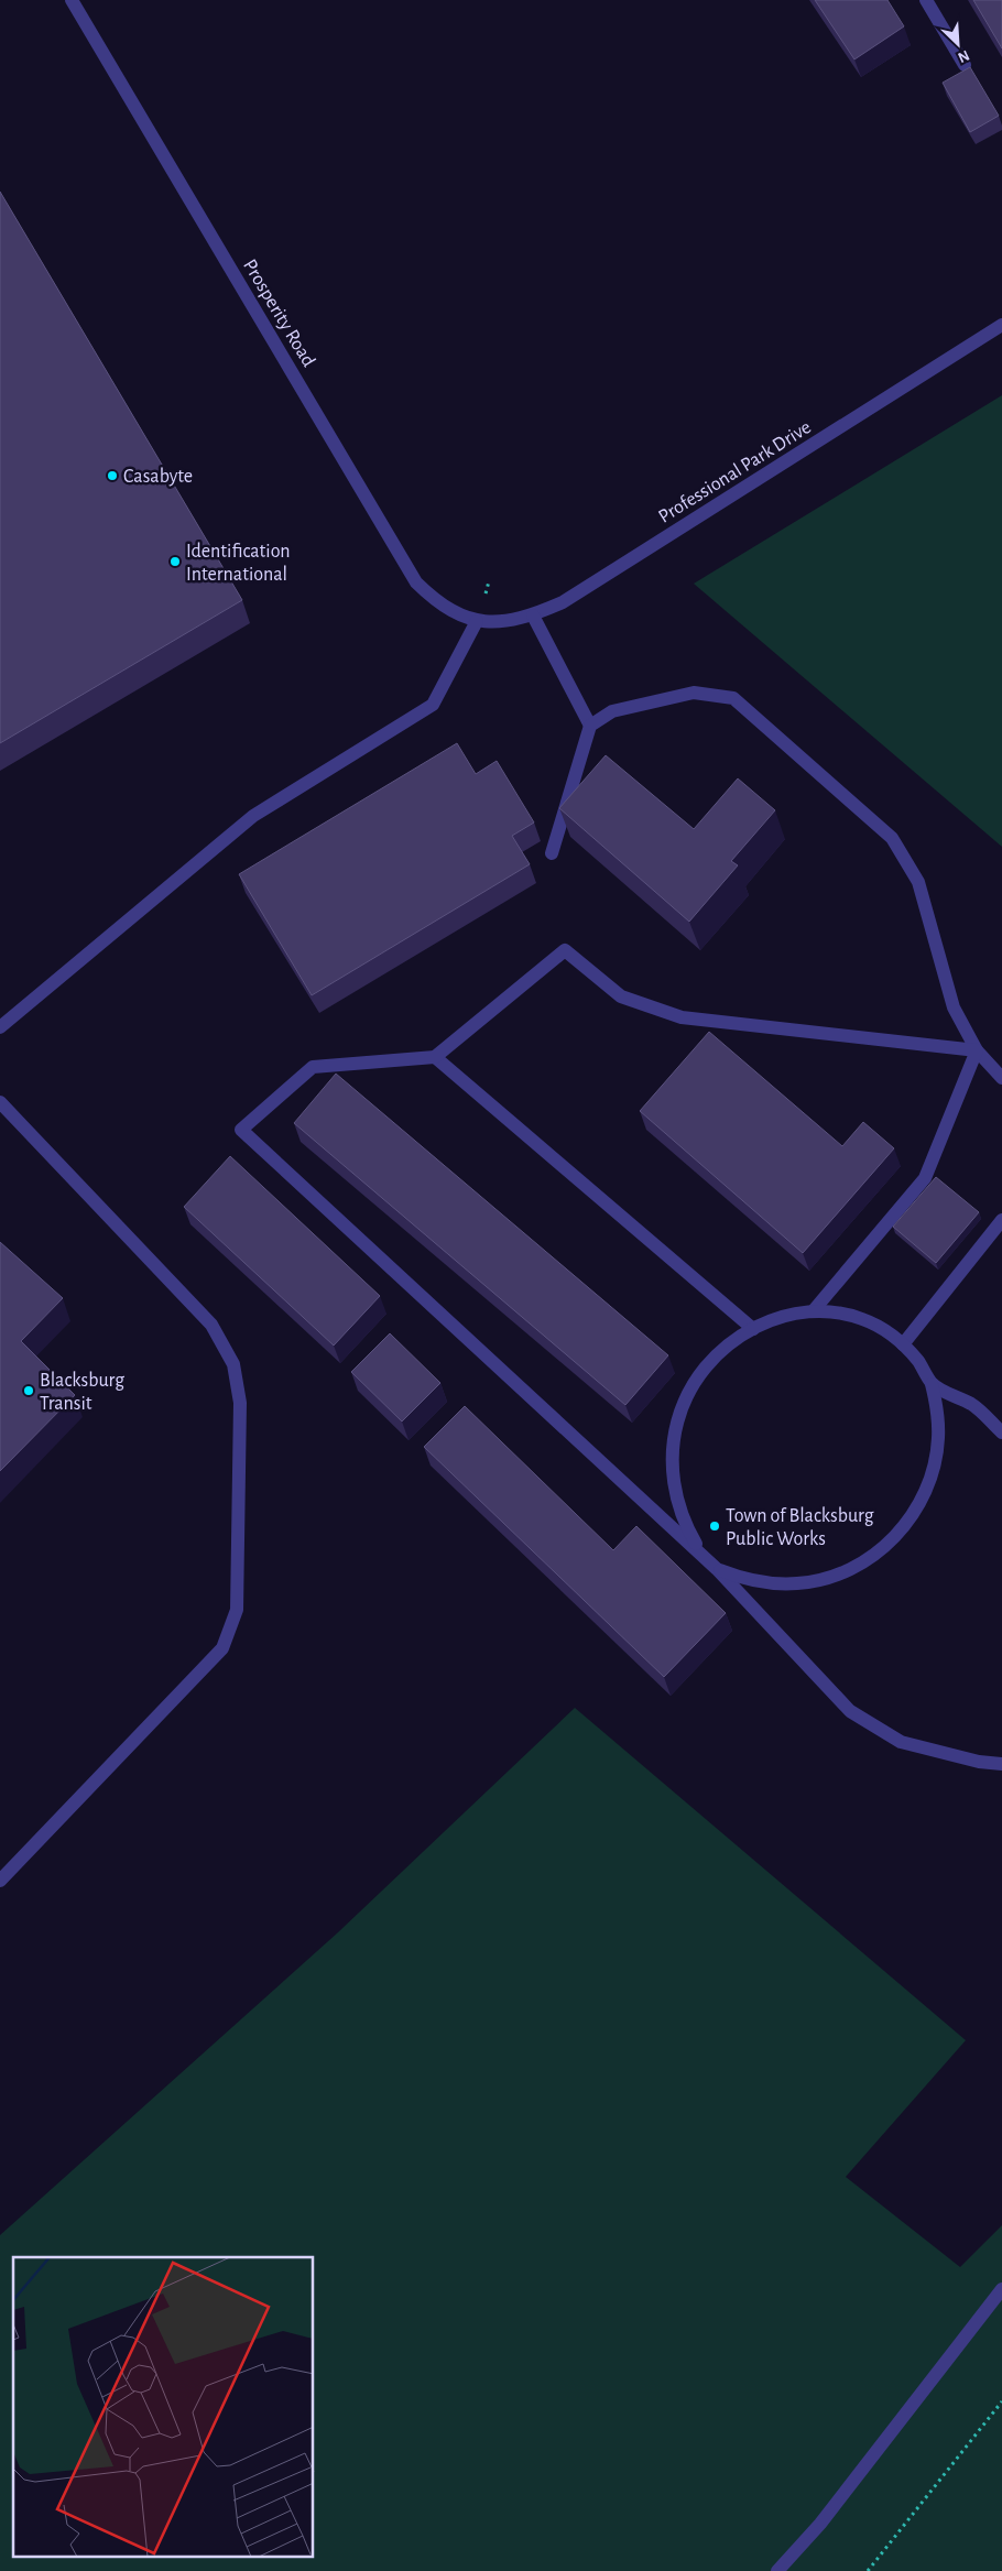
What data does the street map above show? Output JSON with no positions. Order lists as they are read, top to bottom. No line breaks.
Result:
{"streets":{"street":["Prosperity Road","Professional Park Drive"]},"crossings":[["Prosperity Road","Professional Park Drive"]],"places":["Casabyte","Identification International","Blacksburg Transit","Town of Blacksburg Public Works"],"north":"bottom right"}
